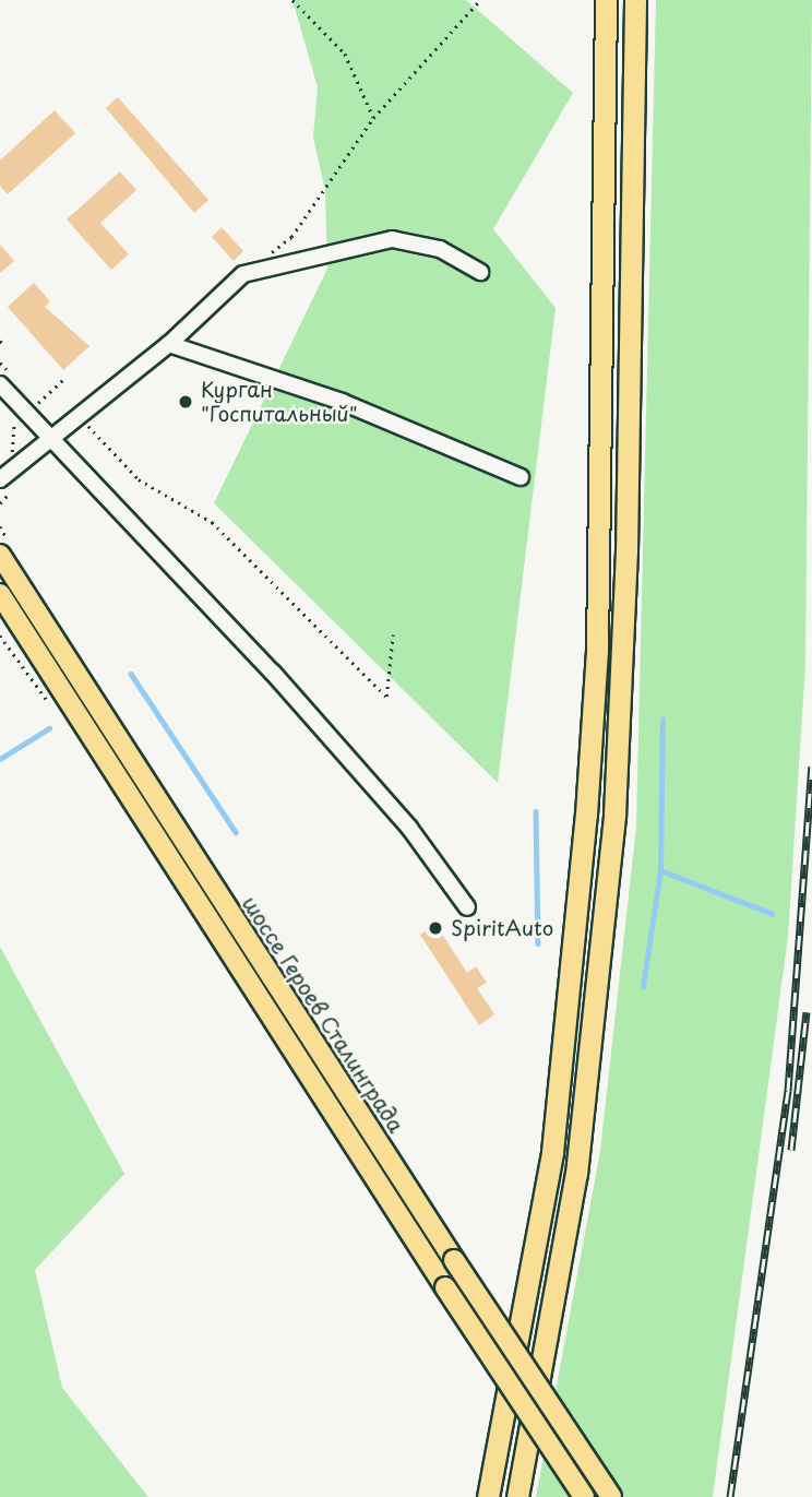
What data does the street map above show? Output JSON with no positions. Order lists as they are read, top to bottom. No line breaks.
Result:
{"streets":{"main road":["шоссе Героев Сталинграда"]},"places":["Курган \"Госпитальный\"","SpiritAuto"]}
